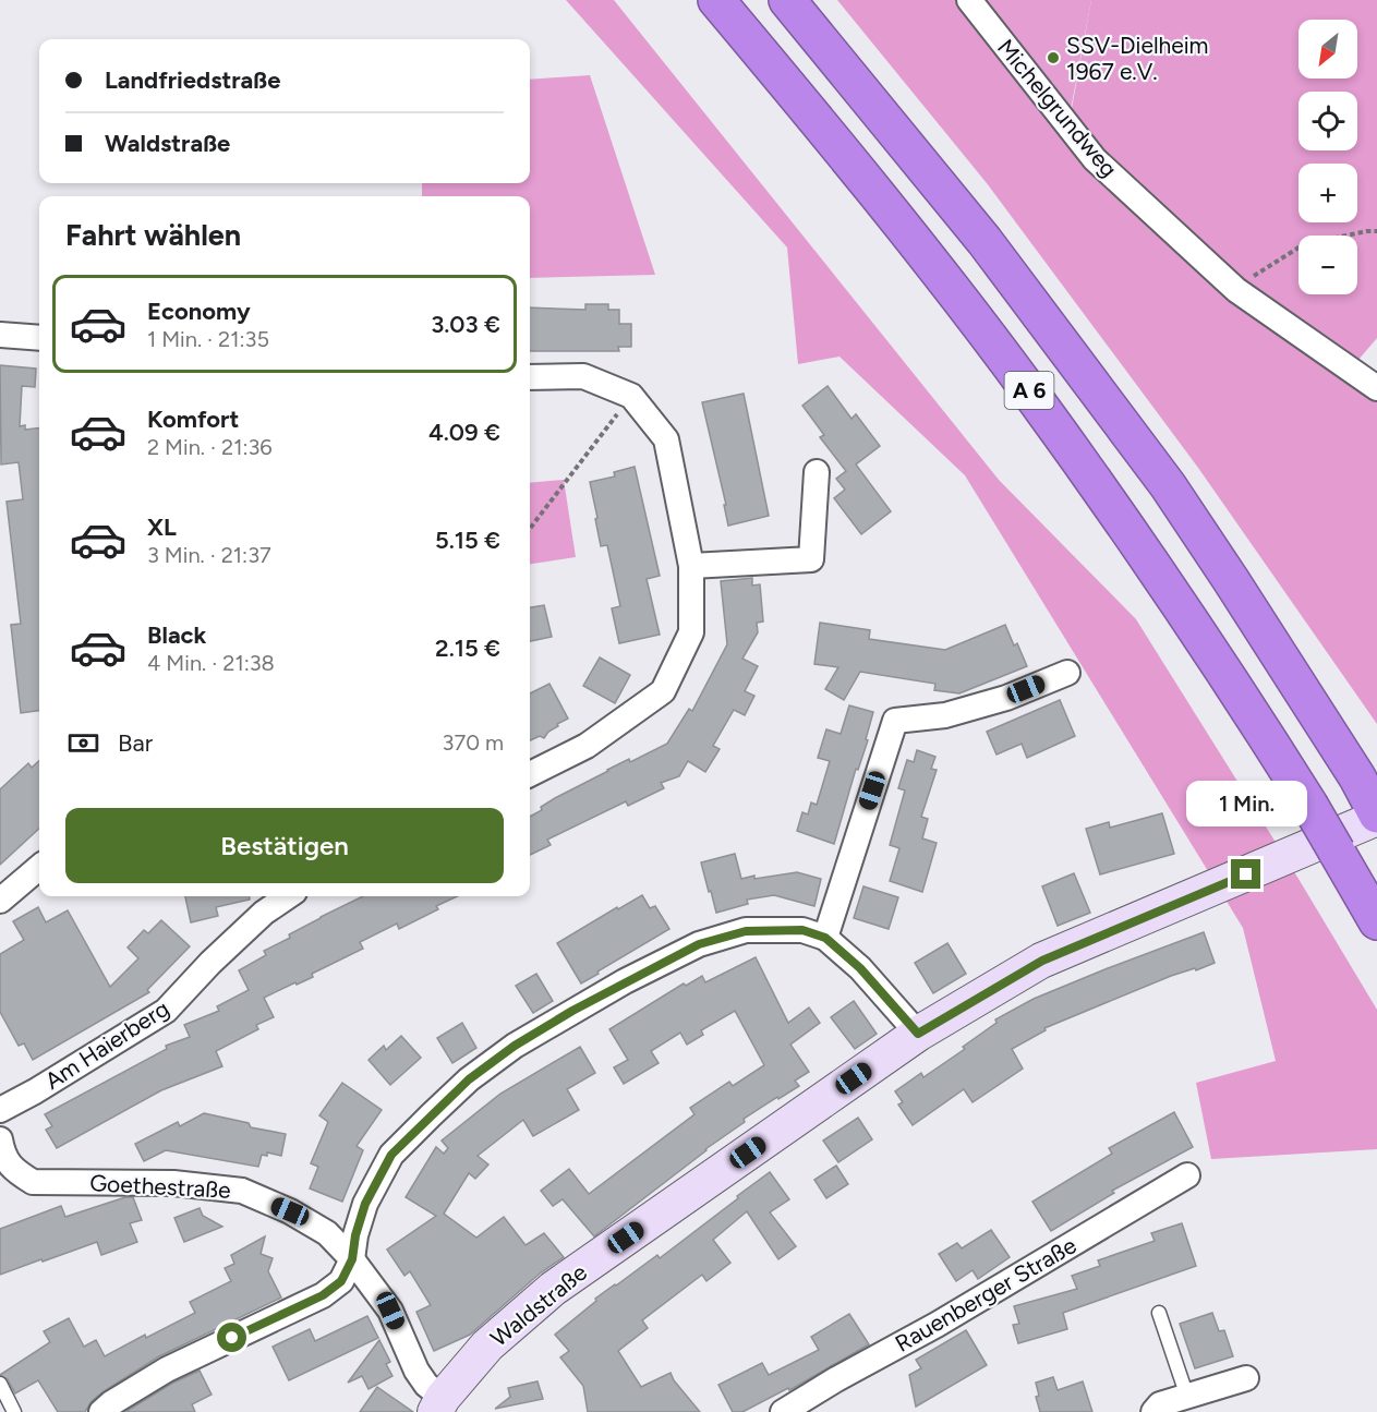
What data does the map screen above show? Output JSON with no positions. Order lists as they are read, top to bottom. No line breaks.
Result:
{"streets":{"highway":["A 6"],"street":["Michelgrundweg","Am Haierberg","Goethestraße","Rauenberger Straße","Waldstraße"]},"crossings":[["A 6","Waldstraße"],["Goethestraße","Waldstraße"]],"places":["SSV-Dielheim 1967 e.V."],"north":"bottom left","page":{"map_buttons":["+","−"],"banner":["Landfriedstraße","Waldstraße"],"heading":"Fahrt wählen","list":[{"name":"Economy","note":"1 Min. · 21:35","value":"3.03 €"},{"name":"Komfort","note":"2 Min. · 21:36","value":"4.09 €"},{"name":"XL","note":"3 Min. · 21:37","value":"5.15 €"},{"name":"Black","note":"4 Min. · 21:38","value":"2.15 €"}],"pay":["Bar","370 m"],"bubble":"1 Min.","buttons":"Bestätigen"}}
